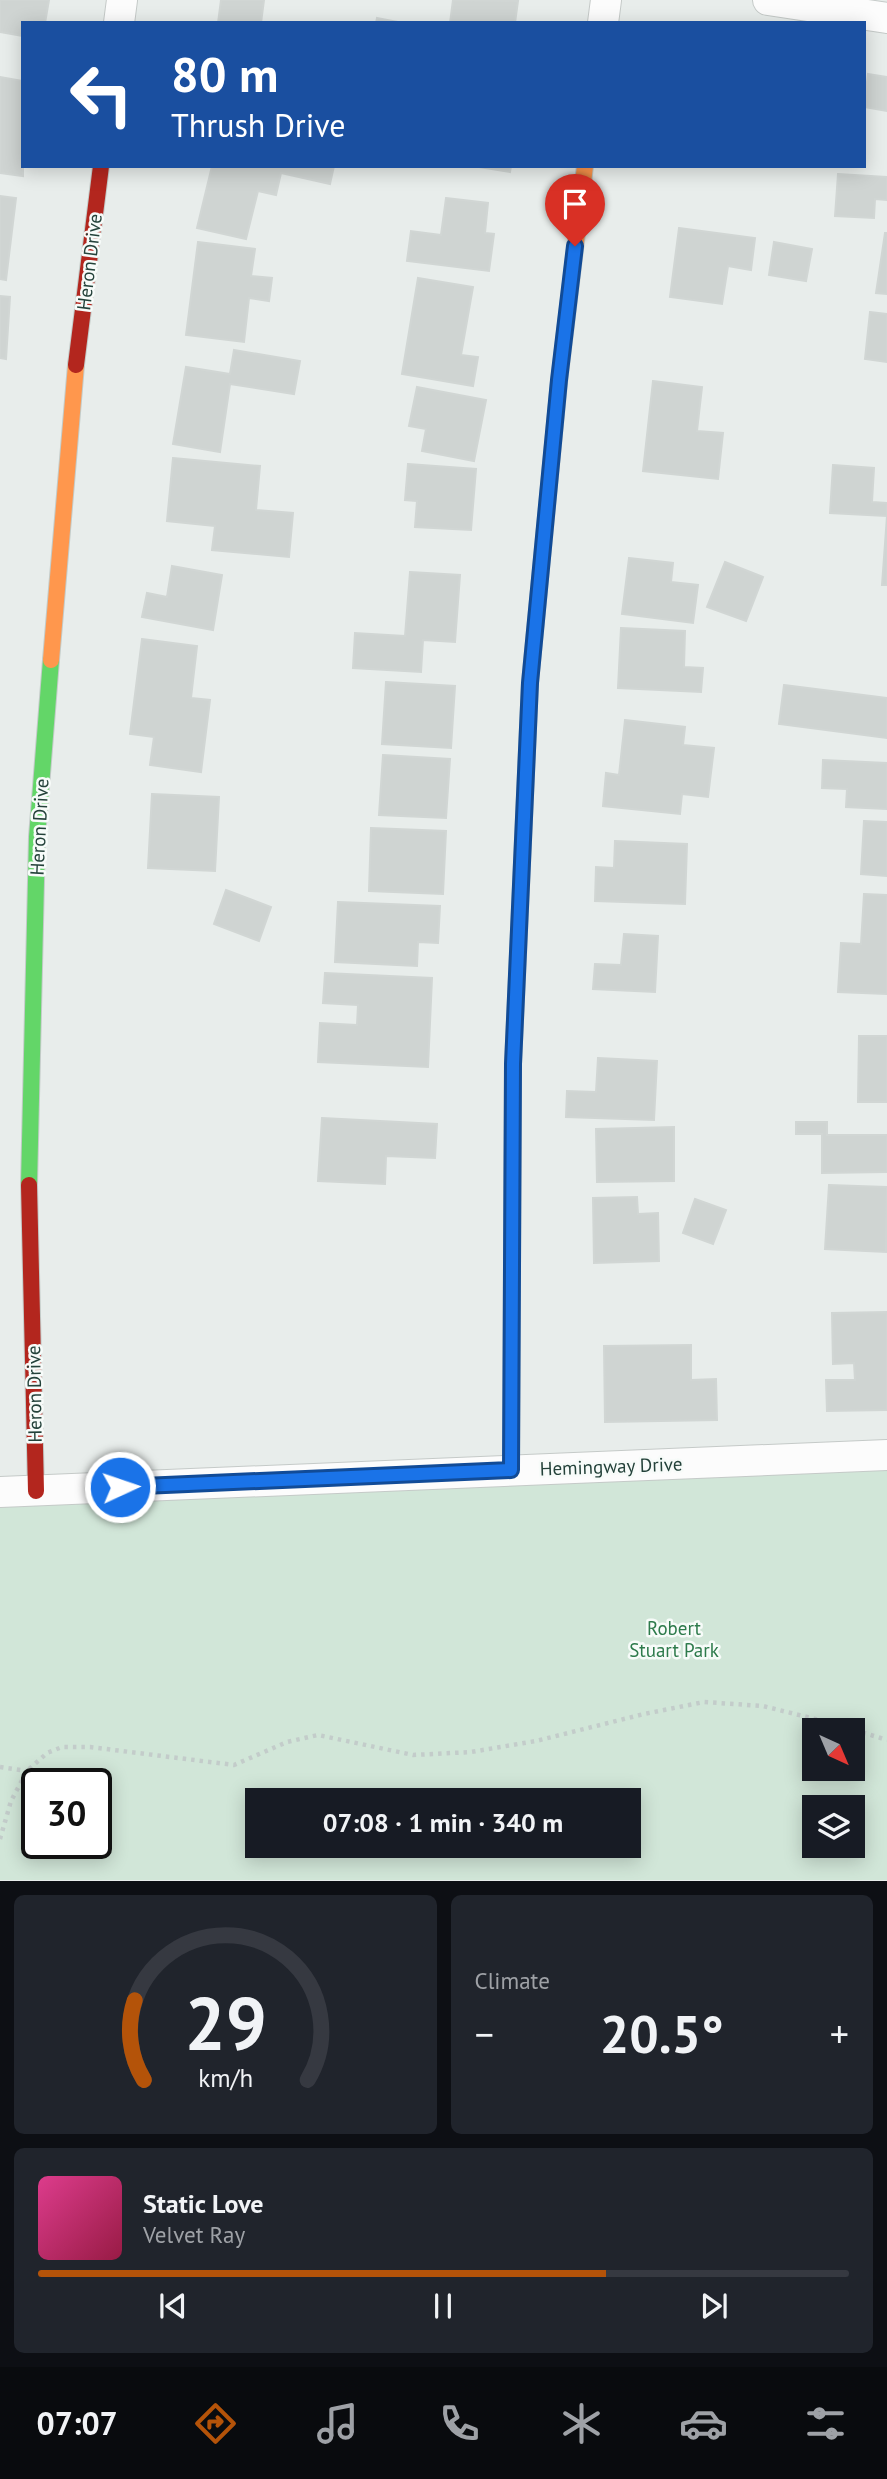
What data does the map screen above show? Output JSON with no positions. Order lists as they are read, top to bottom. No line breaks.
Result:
{"streets":{"street":["Heron Drive","Hemingway Drive"]},"crossings":[["Heron Drive","Hemingway Drive"]],"parks":["Robert Stuart Park"],"north":"bottom right","page":{"turn":["80 m","Thrush Drive"],"limit":"30","trip":"07:08 · 1 min · 340 m","tile":"Climate","heat":["−","20.5°","+"],"song":["Static Love","Velvet Ray"],"tabs":"07:07","gauge":["29","km/h"]}}
